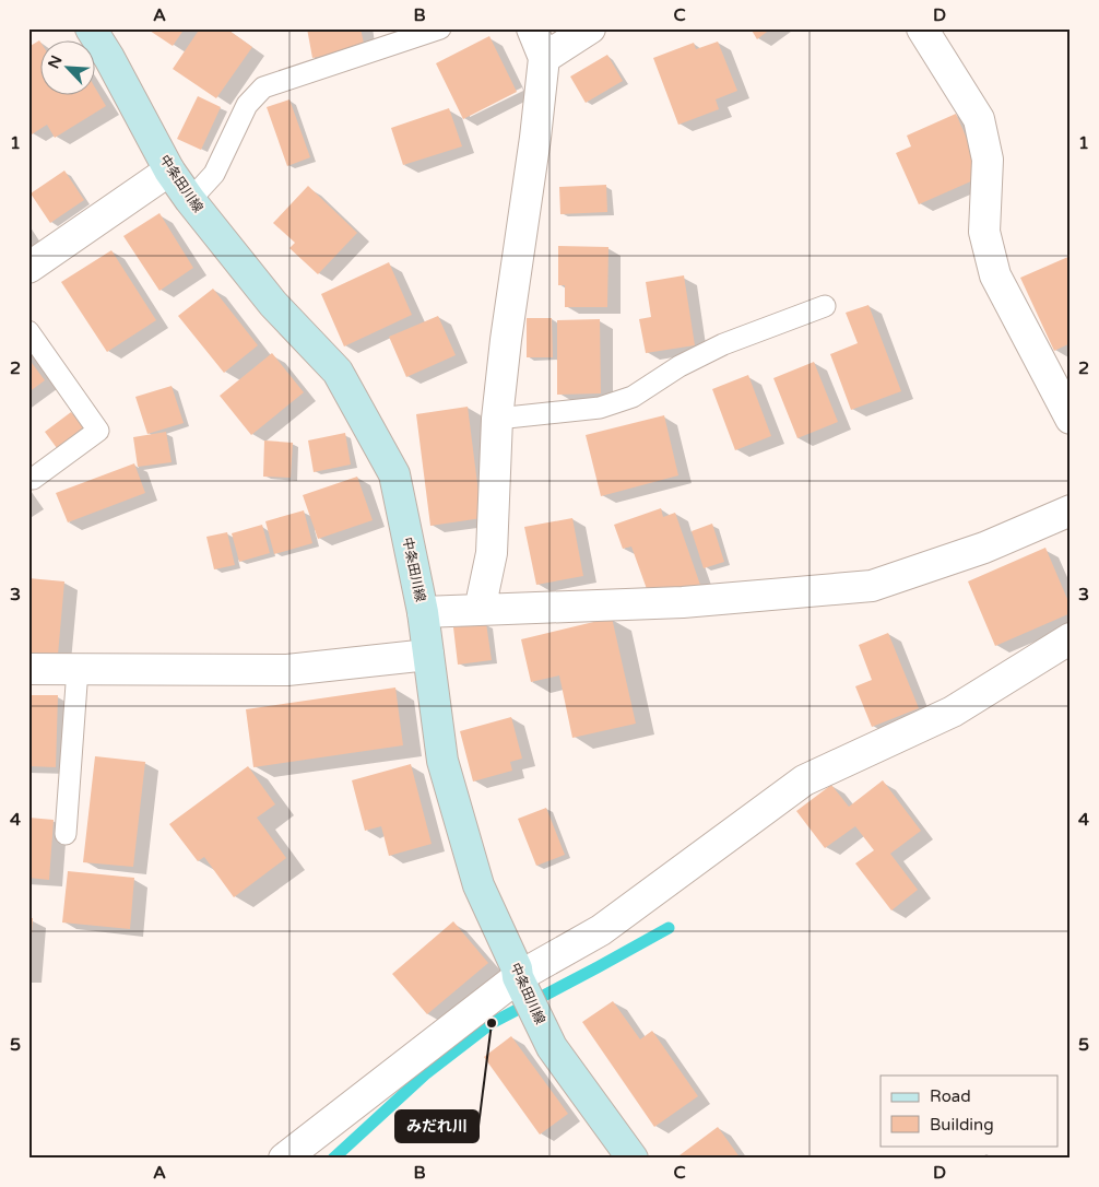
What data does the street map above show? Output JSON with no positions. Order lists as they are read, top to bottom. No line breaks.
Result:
{"streets":{"main road":["中条田川線"]},"places":["みだれ川"],"legend":["Road","Building"],"north":"top left","grid":{"columns":["A","B","C","D"],"rows":["1","2","3","4","5"]}}
